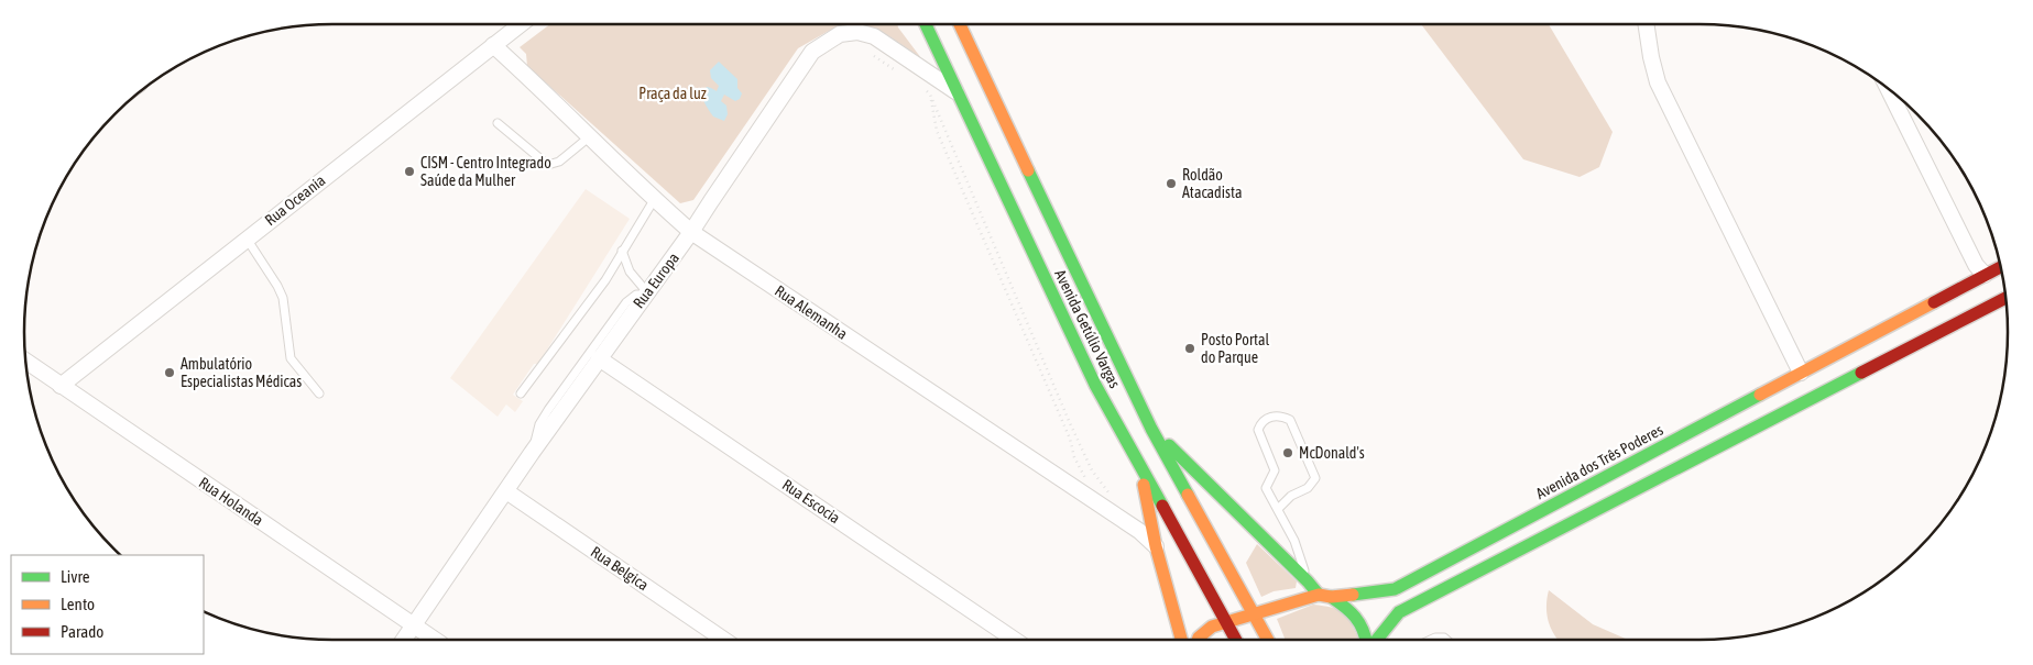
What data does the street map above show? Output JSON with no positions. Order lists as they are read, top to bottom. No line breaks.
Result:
{"streets":{"main road":["Avenida Getúlio Vargas","Avenida dos Três Poderes"],"street":["Rua Oceania","Rua Europa","Rua Alemanha","Rua Holanda","Rua Escocia","Rua Belgica"]},"crossings":[["Rua Oceania","Rua Alemanha"],["Rua Oceania","Rua Holanda"],["Rua Europa","Rua Alemanha"],["Rua Europa","Avenida Getúlio Vargas"],["Rua Europa","Rua Holanda"],["Rua Europa","Rua Escocia"],["Rua Europa","Rua Belgica"],["Avenida Getúlio Vargas","Avenida dos Três Poderes"]],"parks":["Praça da luz"],"places":["CISM - Centro Integrado Saúde da Mulher","Roldão Atacadista","Posto Portal do Parque","Ambulatório Especialistas Médicas","McDonald's"],"legend":["Livre","Lento","Parado"]}
